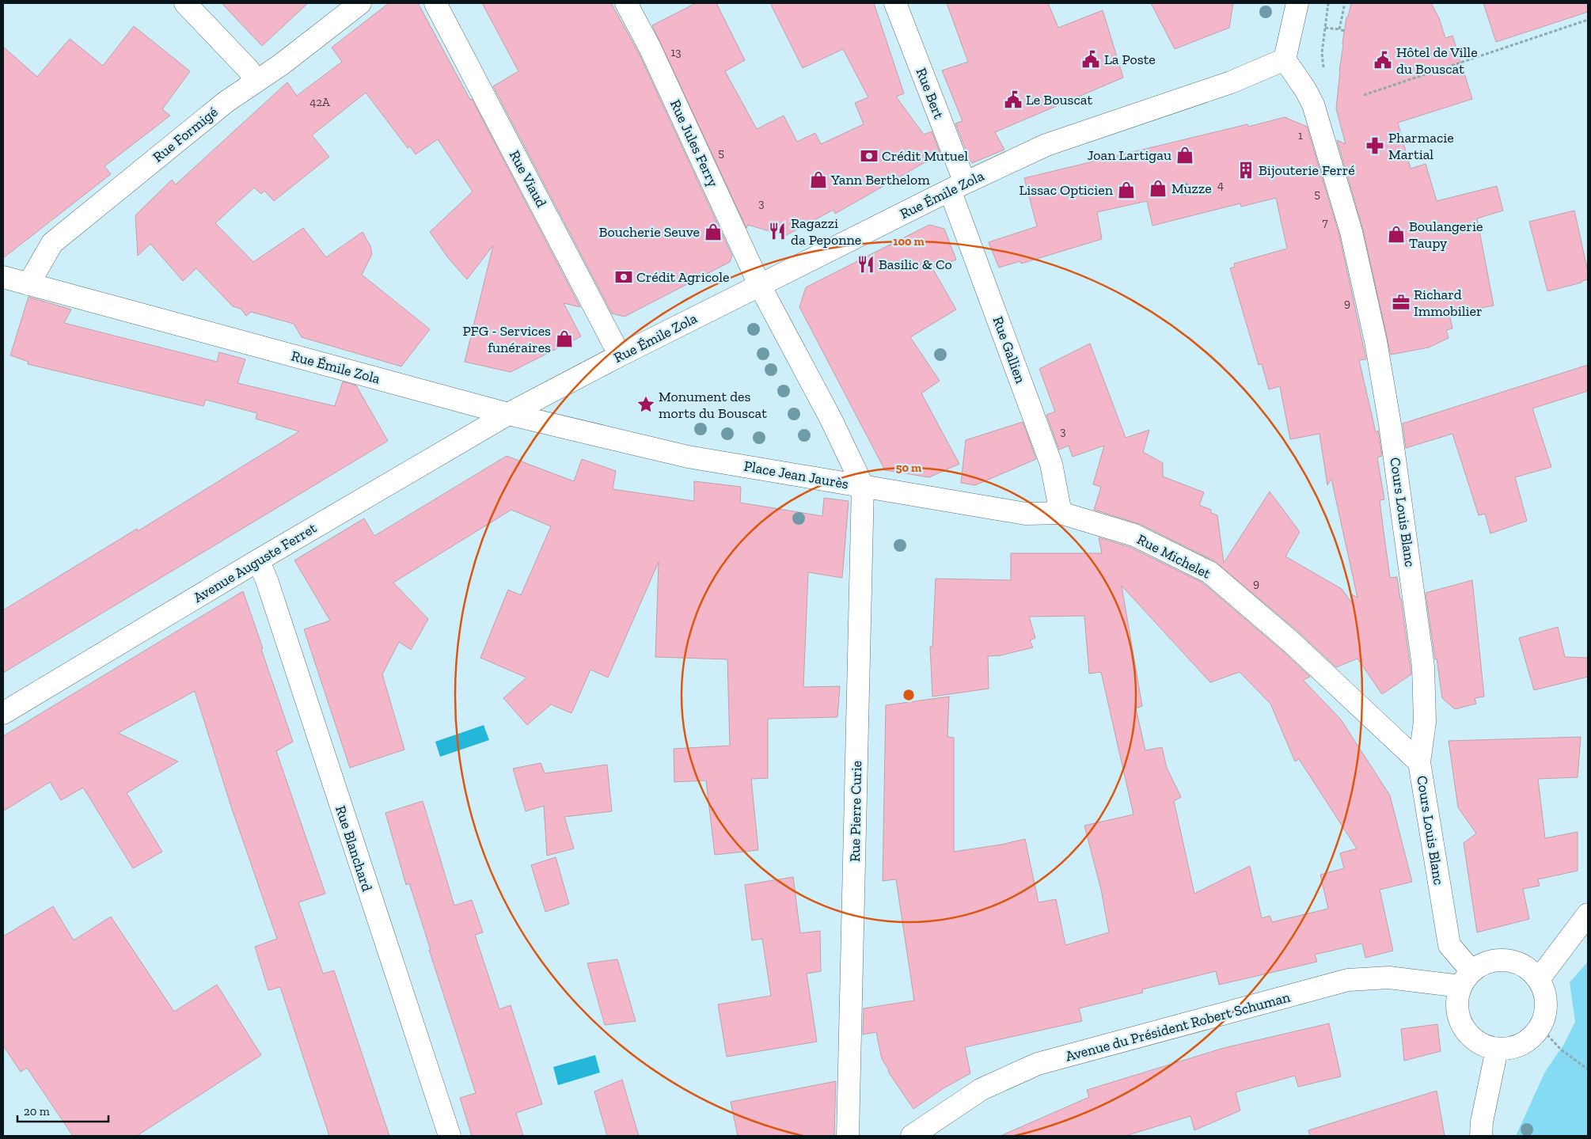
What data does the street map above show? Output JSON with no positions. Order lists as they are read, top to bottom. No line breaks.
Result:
{"streets":{"street":["Rue Bert","Rue Formigé","Rue Jules Ferry","Rue Viaud","Rue Émile Zola","Rue Gallien","Place Jean Jaurès","Cours Louis Blanc","Rue Michelet","Avenue Auguste Ferret","Rue Pierre Curie","Rue Blanchard","Avenue du Président Robert Schuman"]},"crossings":[["Rue Bert","Rue Émile Zola"],["Rue Bert","Rue Gallien"],["Rue Formigé","Rue Émile Zola"],["Rue Jules Ferry","Rue Émile Zola"],["Rue Jules Ferry","Place Jean Jaurès"],["Rue Viaud","Rue Émile Zola"],["Rue Émile Zola","Rue Gallien"],["Rue Émile Zola","Place Jean Jaurès"],["Rue Émile Zola","Cours Louis Blanc"],["Rue Émile Zola","Avenue Auguste Ferret"],["Rue Gallien","Rue Michelet"],["Place Jean Jaurès","Rue Michelet"],["Place Jean Jaurès","Avenue Auguste Ferret"],["Place Jean Jaurès","Rue Pierre Curie"],["Cours Louis Blanc","Rue Michelet"],["Cours Louis Blanc","Avenue du Président Robert Schuman"],["Rue Michelet","Rue Pierre Curie"],["Avenue Auguste Ferret","Rue Blanchard"]],"places":{"public building":["La Poste","Hôtel de Ville du Bouscat","Le Bouscat"],"pharmacy":["Pharmacie Martial"],"shop":["Joan Lartigau","Yann Berthelom","Muzze","Lissac Opticien","Boucherie Seuve","Boulangerie Taupy","PFG - Services funéraires"],"bank":["Crédit Mutuel","Crédit Agricole"],"building":["Bijouterie Ferré"],"restaurant":["Ragazzi da Peponne","Basilic & Co"],"office":["Richard Immobilier"],"place":["Monument des morts du Bouscat"]},"house_numbers":["13","42A","1","5","4","5","3","7","9","3","9"],"scale_bar":"20 m","rings":["100 m","50 m"]}
